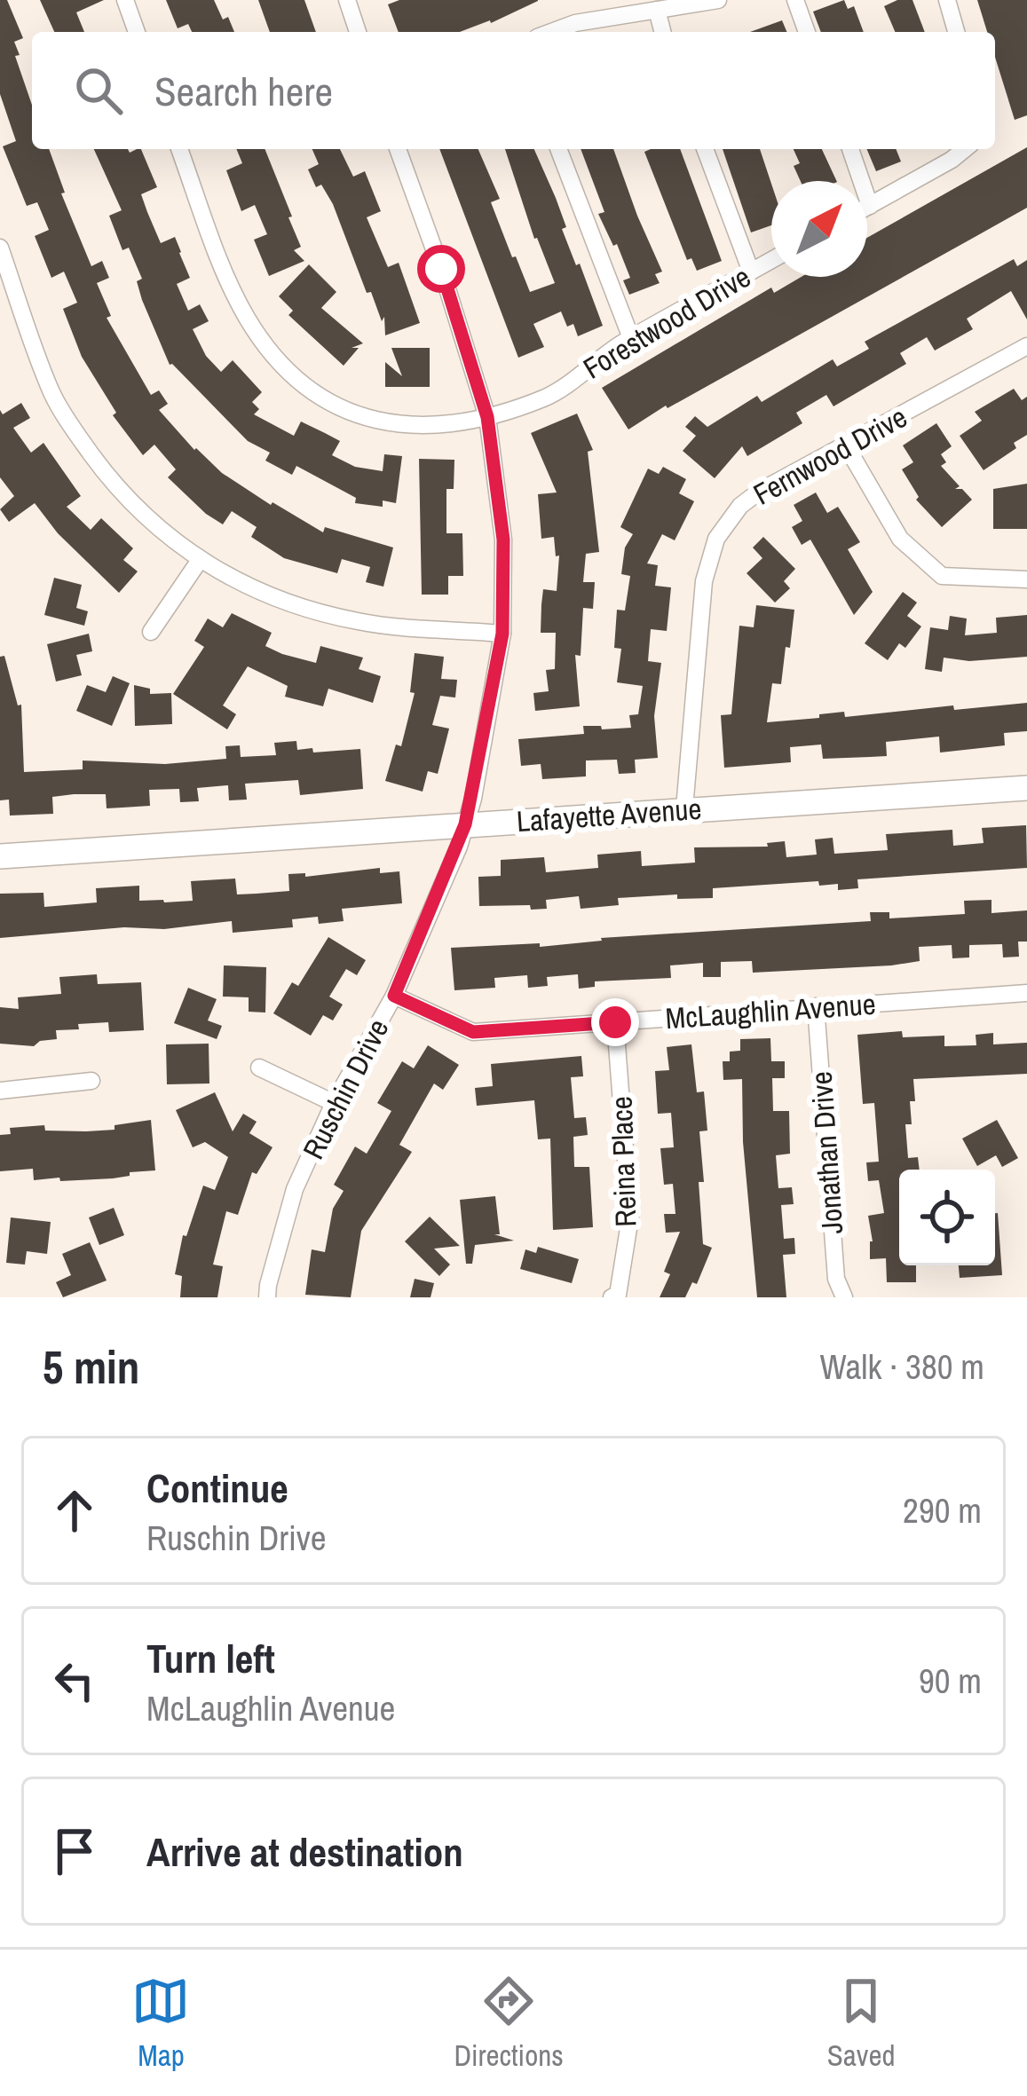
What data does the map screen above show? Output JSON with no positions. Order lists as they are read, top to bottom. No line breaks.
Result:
{"streets":{"street":["Forestwood Drive","Fernwood Drive","Lafayette Avenue","McLaughlin Avenue","Ruschin Drive","Jonathan Drive","Reina Place"]},"crossings":[["Forestwood Drive","Ruschin Drive"],["Fernwood Drive","Lafayette Avenue"],["Lafayette Avenue","Ruschin Drive"],["McLaughlin Avenue","Ruschin Drive"],["McLaughlin Avenue","Jonathan Drive"],["McLaughlin Avenue","Reina Place"]],"north":"top right","page":{"search":"Search here","heading":["5 min","Walk · 380 m"],"list":[["Continue","Ruschin Drive","290 m"],["Turn left","McLaughlin Avenue","90 m"],"Arrive at destination"],"nav":["Map","Directions","Saved"]}}
